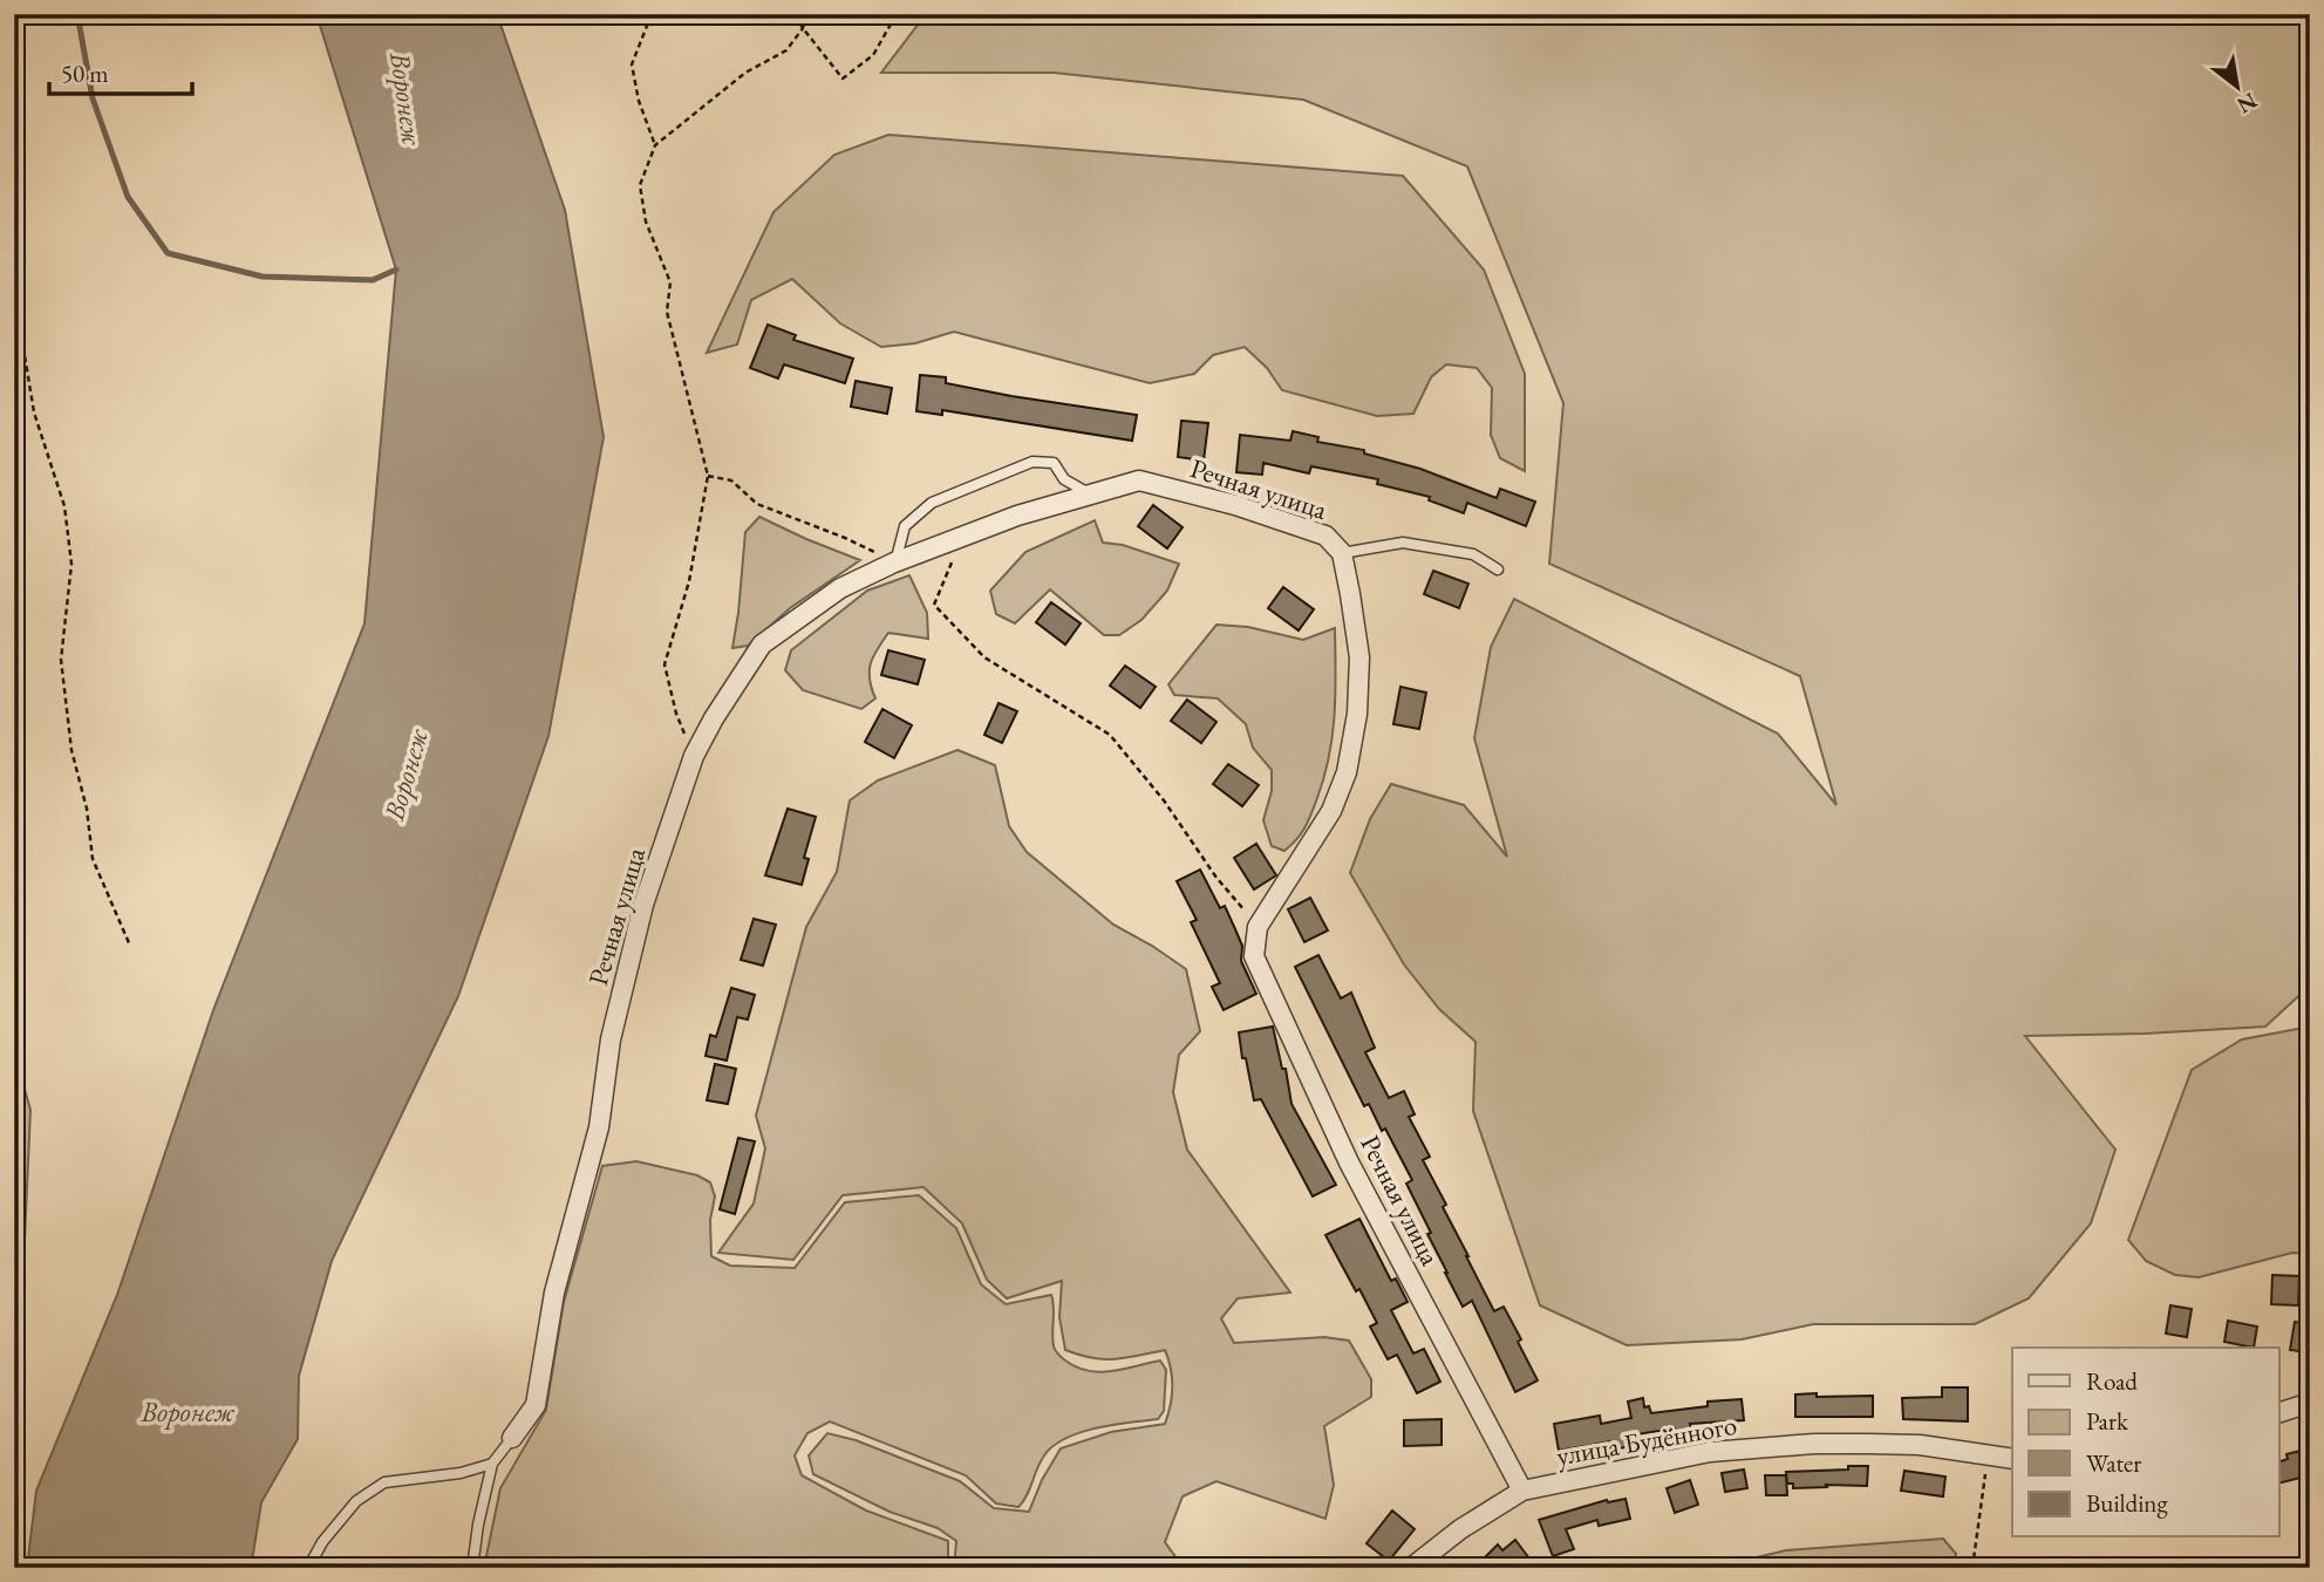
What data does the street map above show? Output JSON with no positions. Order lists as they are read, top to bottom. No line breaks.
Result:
{"streets":{"street":["Речная улица","улица Будённого"]},"crossings":[["Речная улица","улица Будённого"]],"water":["Воронеж"],"legend":["Road","Park","Water","Building"],"scale_bar":"50 m","north":"bottom right"}
